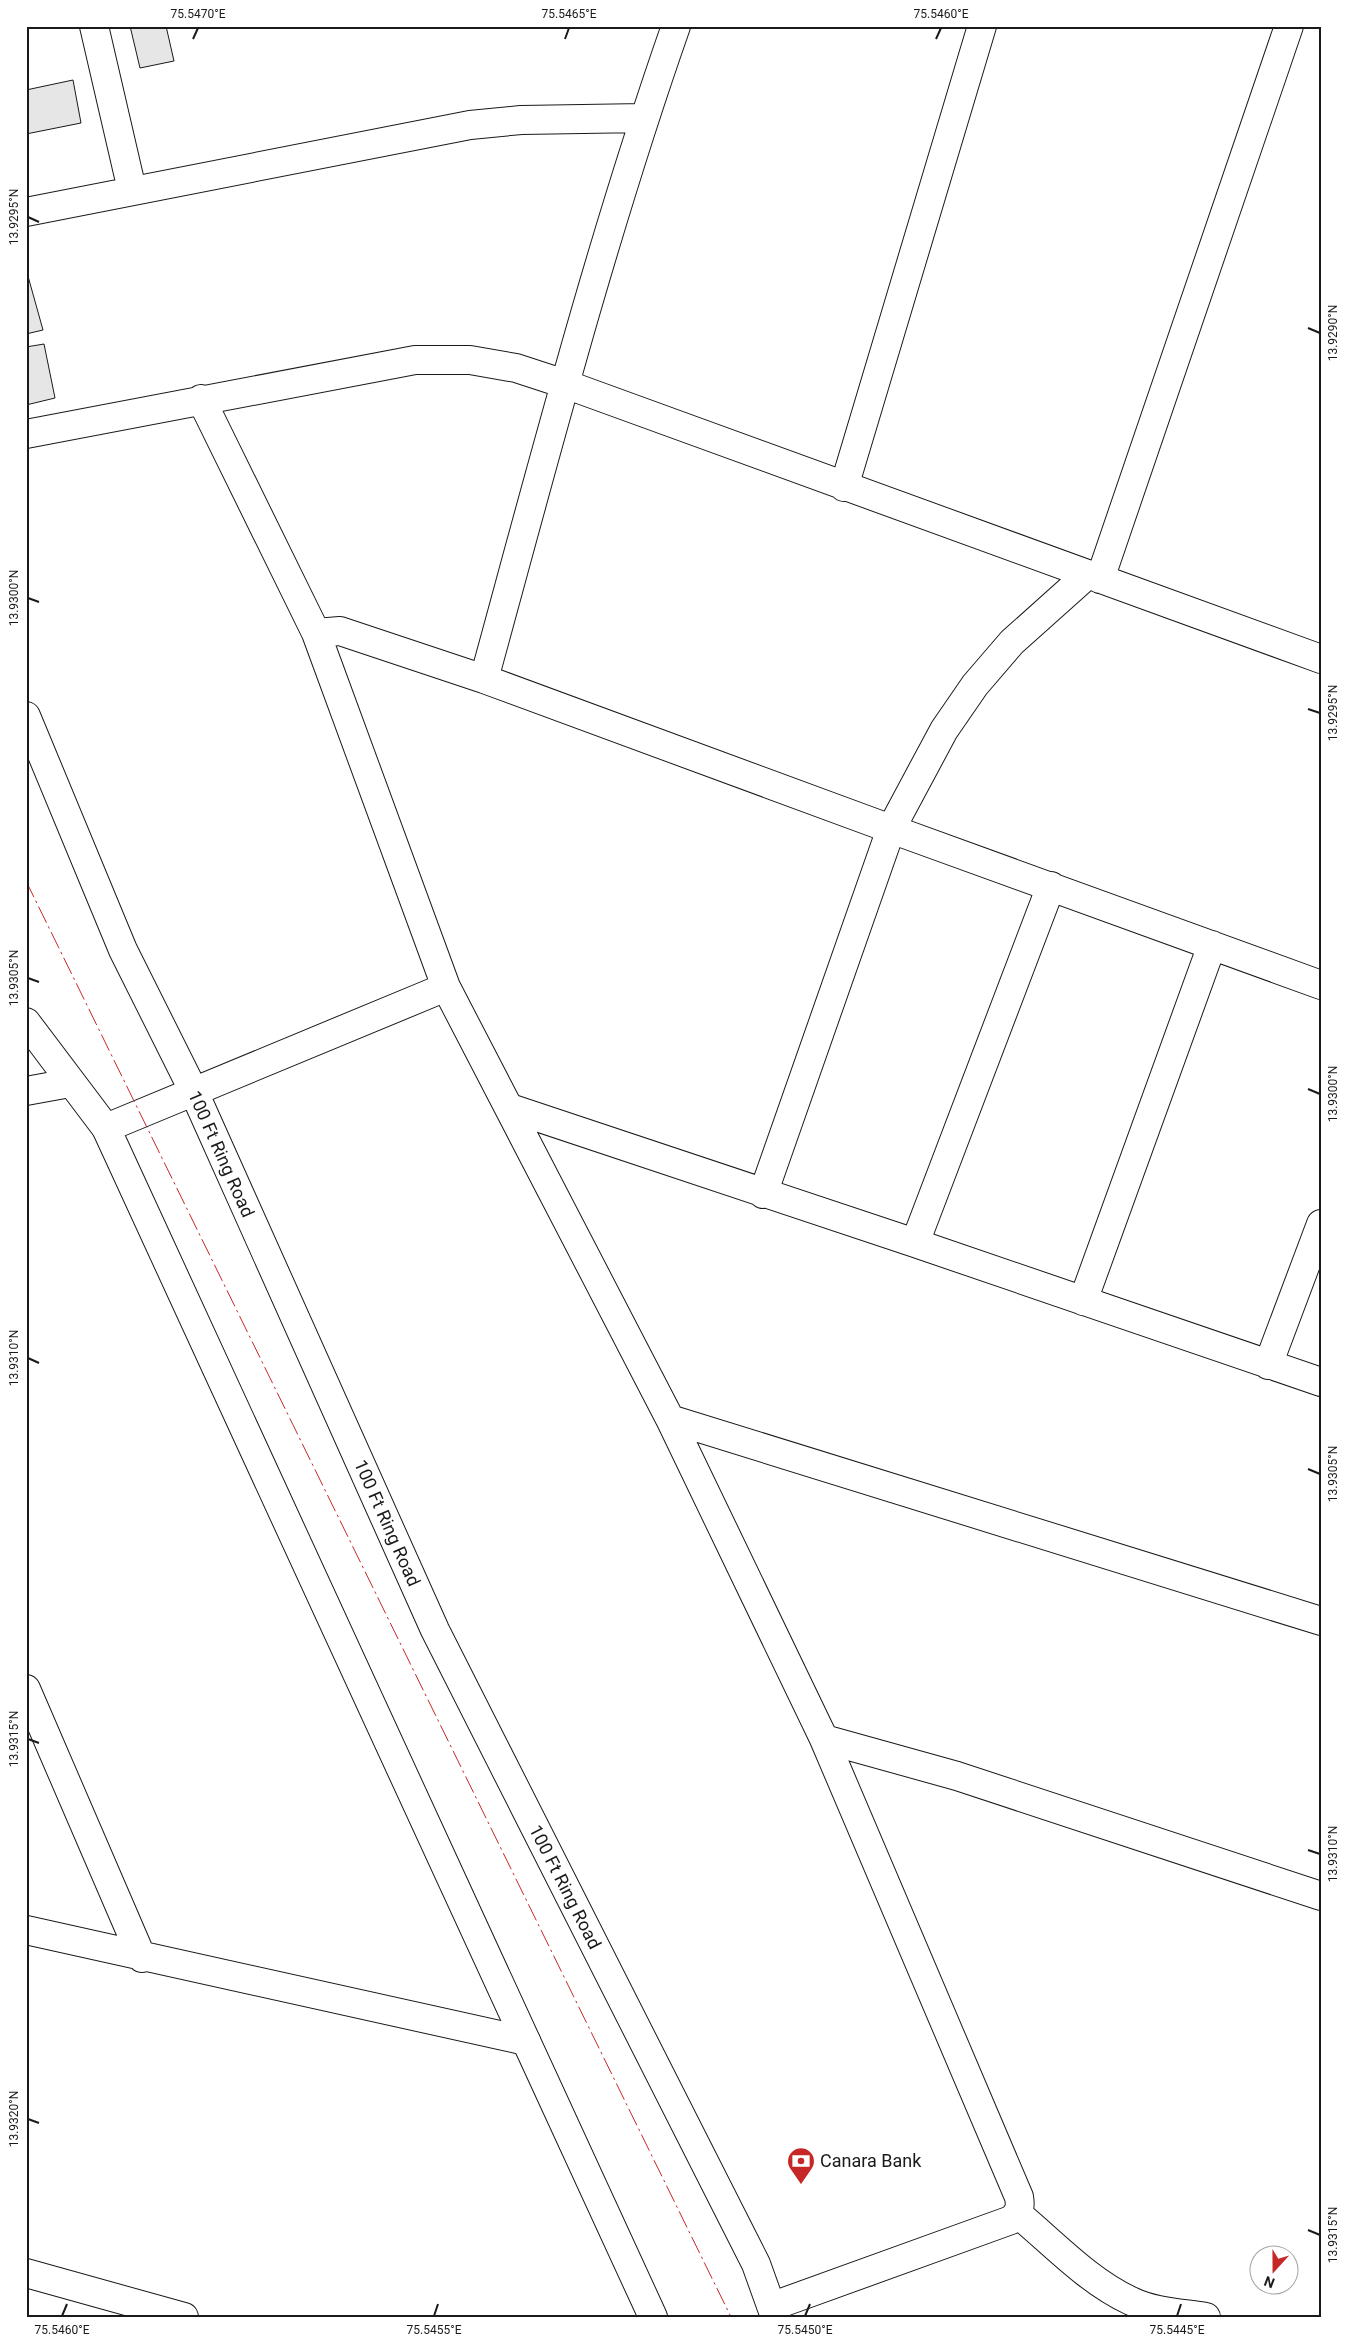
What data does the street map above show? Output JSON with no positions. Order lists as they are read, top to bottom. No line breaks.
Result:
{"streets":{"street":["100 Ft Ring Road"]},"places":{"bank":["Canara Bank"]},"north":"bottom","coordinates":["75.5470°E","75.5465°E","75.5460°E","13.9295°N","13.9290°N","13.9300°N","13.9305°N","13.9310°N","13.9315°N","13.9320°N","75.5455°E","75.5450°E","75.5445°E"]}
